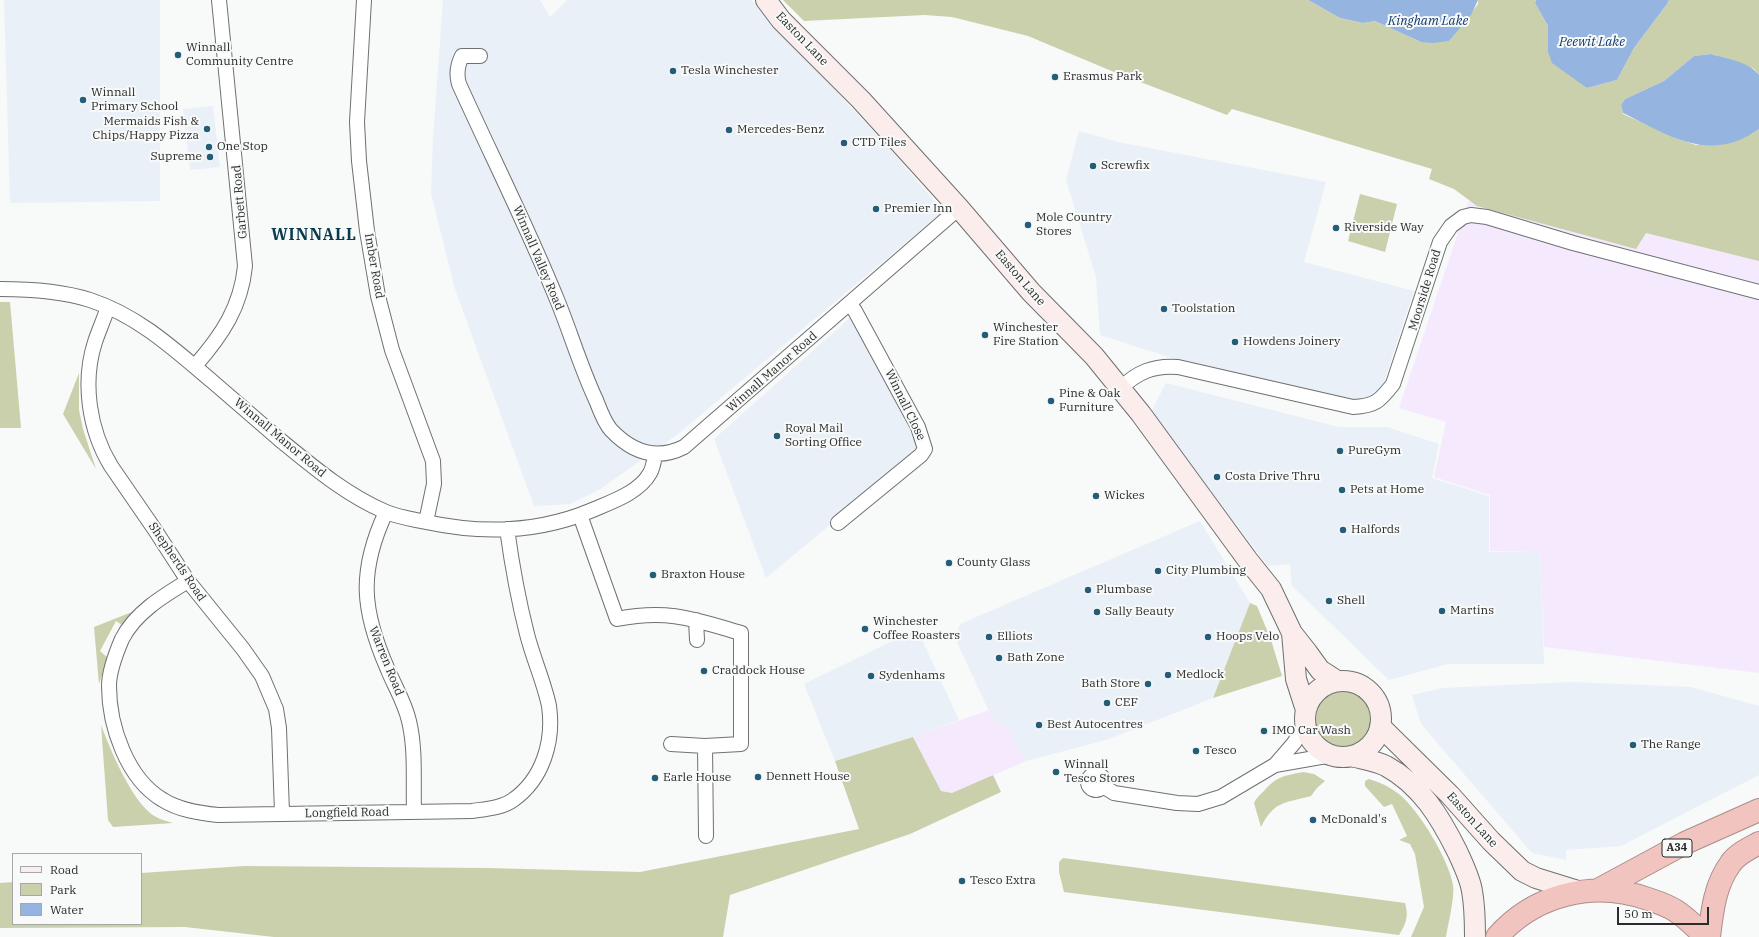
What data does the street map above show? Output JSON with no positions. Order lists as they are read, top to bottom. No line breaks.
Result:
{"streets":{"highway":["A34"],"street":["Easton Lane","Garbett Road","Winnall Valley Road","Imber Road","Moorside Road","Winnall Manor Road","Winnall Close","Shepherds Road","Warren Road","Longfield Road"]},"crossings":[["Easton Lane","Moorside Road"],["Easton Lane","Winnall Manor Road"],["Easton Lane","A34"],["Garbett Road","Winnall Manor Road"],["Winnall Valley Road","Winnall Manor Road"],["Imber Road","Winnall Manor Road"],["Winnall Manor Road","Winnall Close"],["Winnall Manor Road","Shepherds Road"],["Winnall Manor Road","Warren Road"],["Winnall Manor Road","Longfield Road"],["Shepherds Road","Longfield Road"],["Warren Road","Longfield Road"]],"districts":["WINNALL"],"water":["Kingham Lake","Peewit Lake"],"places":["Winnall Community Centre","Tesla Winchester","Erasmus Park","Winnall Primary School","Mermaids Fish & Chips/Happy Pizza","Mercedes-Benz","CTD Tiles","One Stop","Supreme","Screwfix","Premier Inn","Mole Country Stores","Riverside Way","Toolstation","Winchester Fire Station","Howdens Joinery","Pine & Oak Furniture","Royal Mail Sorting Office","PureGym","Costa Drive Thru","Pets at Home","Wickes","Halfords","County Glass","City Plumbing","Braxton House","Plumbase","Shell","Martins","Sally Beauty","Winchester Coffee Roasters","Elliots","Hoops Velo","Bath Zone","Craddock House","Medlock","Sydenhams","Bath Store","CEF","Best Autocentres","IMO Car Wash","The Range","Tesco","Winnall Tesco Stores","Dennett House","Earle House","McDonald's","Tesco Extra"],"legend":["Road","Park","Water"],"scale_bar":"50 m"}
